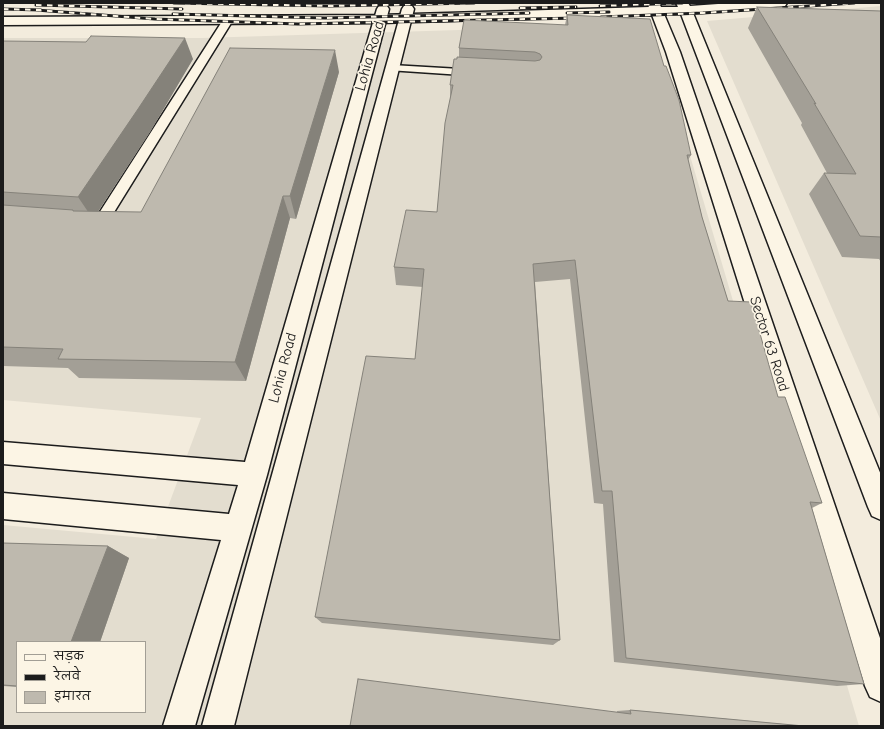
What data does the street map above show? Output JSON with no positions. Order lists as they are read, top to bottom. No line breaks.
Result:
{"streets":{"street":["Lohia Road","Sector 63 Road"]},"legend":["सड़क","रेलवे","इमारत"]}
